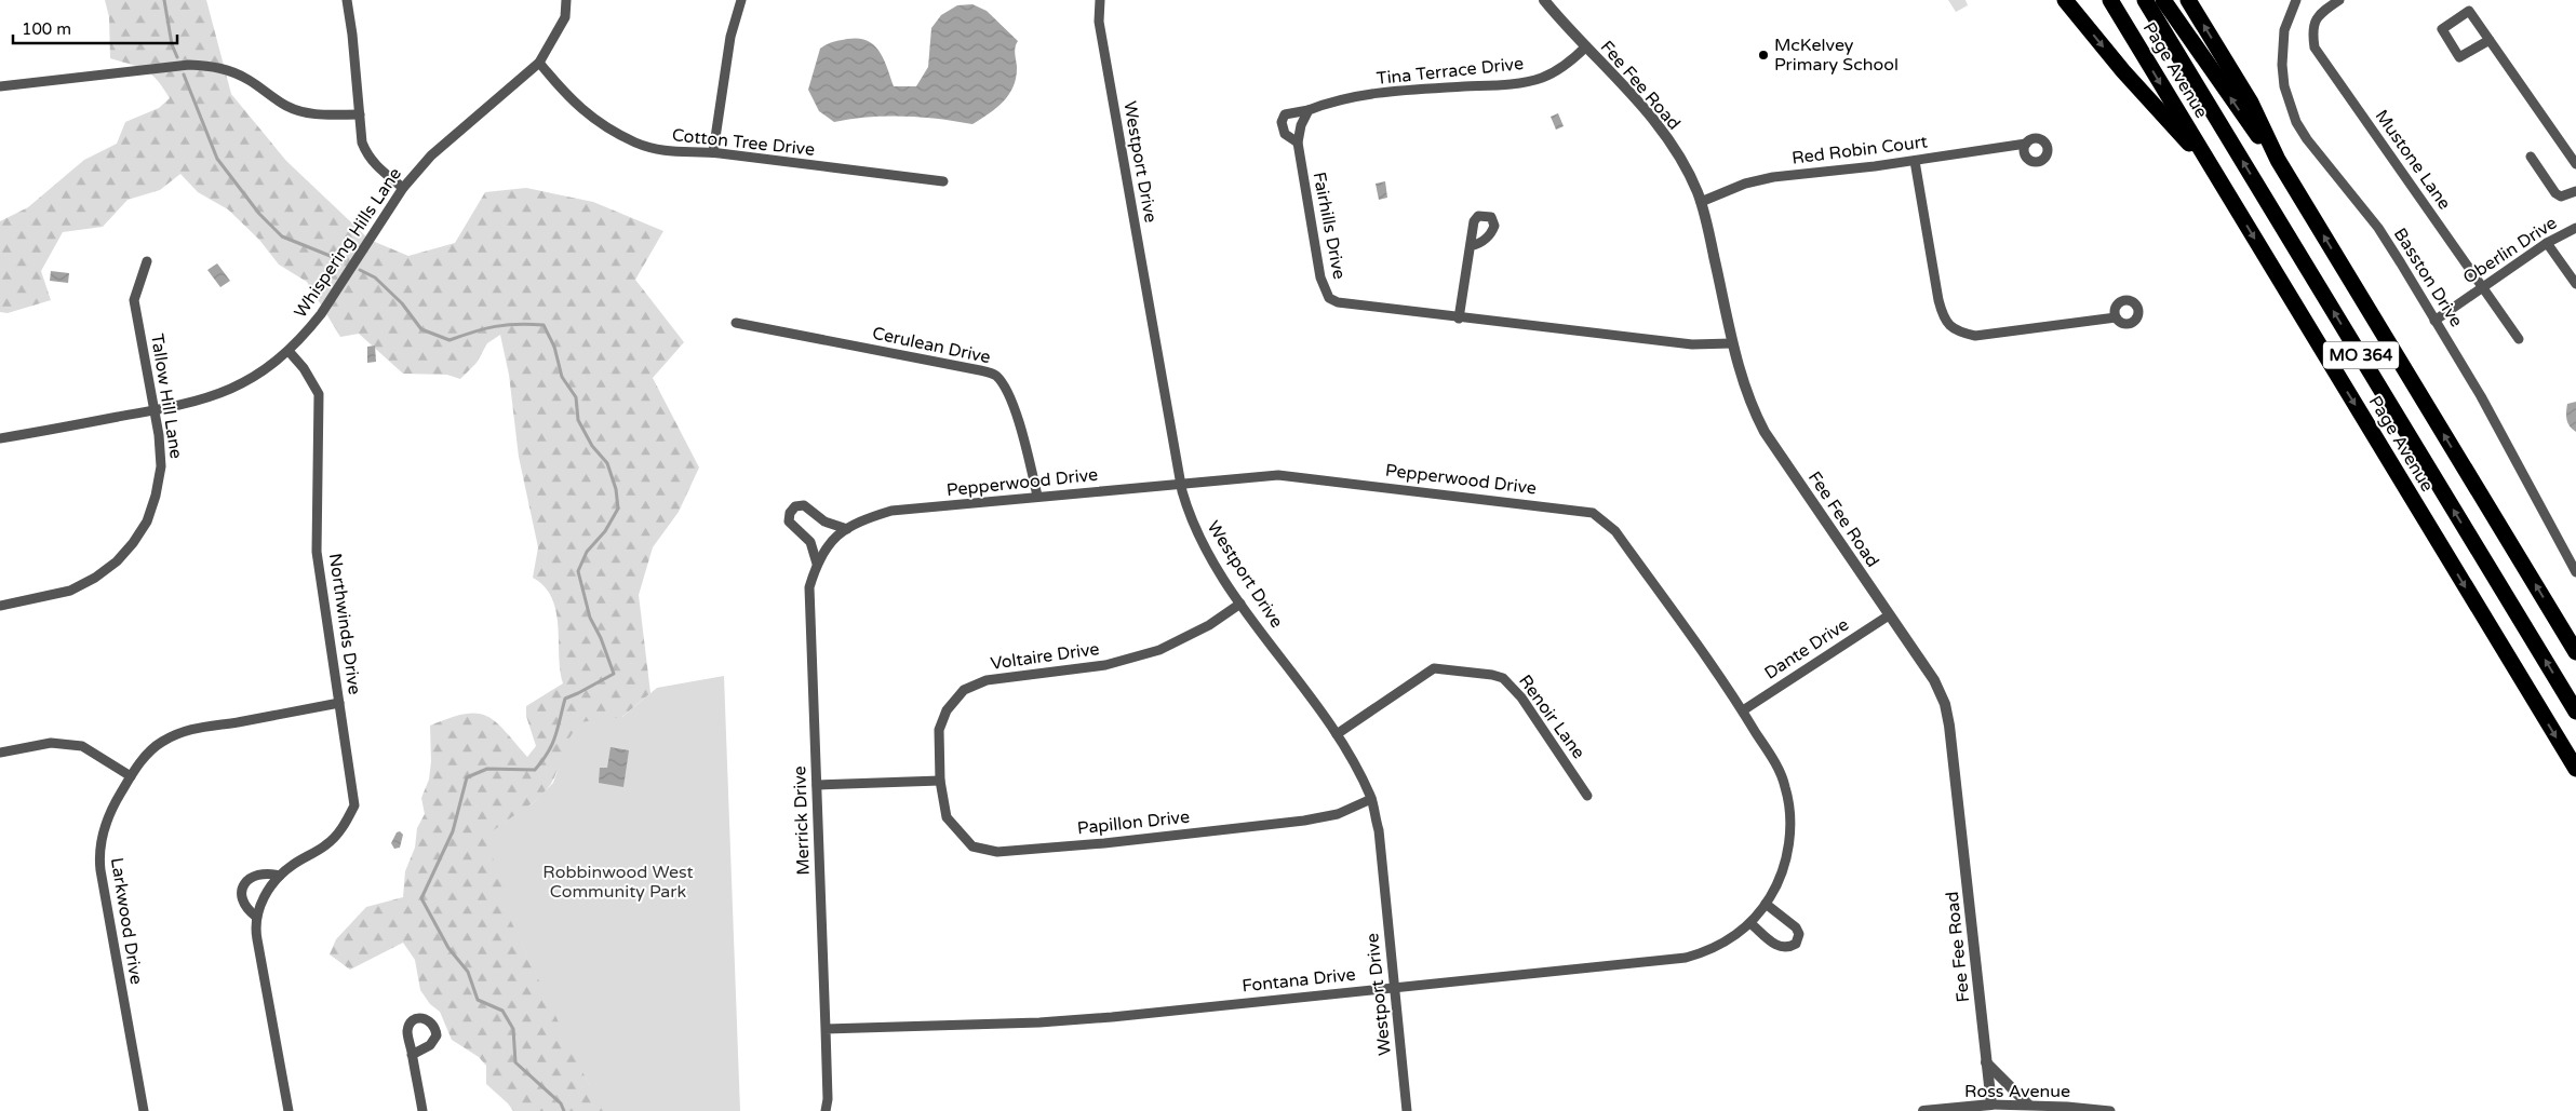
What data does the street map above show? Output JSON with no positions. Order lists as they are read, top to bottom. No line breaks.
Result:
{"streets":{"highway":["Page Avenue","MO 364"],"street":["Tina Terrace Drive","Fee Fee Road","Cotton Tree Drive","Red Robin Court","Mustone Lane","Westport Drive","Fairhills Drive","Whispering Hills Lane","Oberlin Drive","Basston Drive","Cerulean Drive","Tallow Hill Lane","Pepperwood Drive","Northwinds Drive","Dante Drive","Voltaire Drive","Renoir Lane","Merrick Drive","Papillon Drive","Larkwood Drive","Fontana Drive","Ross Avenue"]},"crossings":[["Tina Terrace Drive","Fee Fee Road"],["Tina Terrace Drive","Fairhills Drive"],["Fee Fee Road","Red Robin Court"],["Fee Fee Road","Fairhills Drive"],["Fee Fee Road","Dante Drive"],["Fee Fee Road","Ross Avenue"],["Cotton Tree Drive","Whispering Hills Lane"],["Mustone Lane","Oberlin Drive"],["Westport Drive","Pepperwood Drive"],["Westport Drive","Voltaire Drive"],["Westport Drive","Renoir Lane"],["Westport Drive","Papillon Drive"],["Westport Drive","Fontana Drive"],["Whispering Hills Lane","Tallow Hill Lane"],["Whispering Hills Lane","Northwinds Drive"],["Oberlin Drive","Basston Drive"],["Cerulean Drive","Pepperwood Drive"],["Pepperwood Drive","Dante Drive"],["Pepperwood Drive","Merrick Drive"],["Pepperwood Drive","Fontana Drive"],["Northwinds Drive","Larkwood Drive"],["Voltaire Drive","Papillon Drive"],["Merrick Drive","Fontana Drive"]],"parks":["Robbinwood West Community Park"],"places":["McKelvey Primary School"],"scale_bar":"100 m"}
